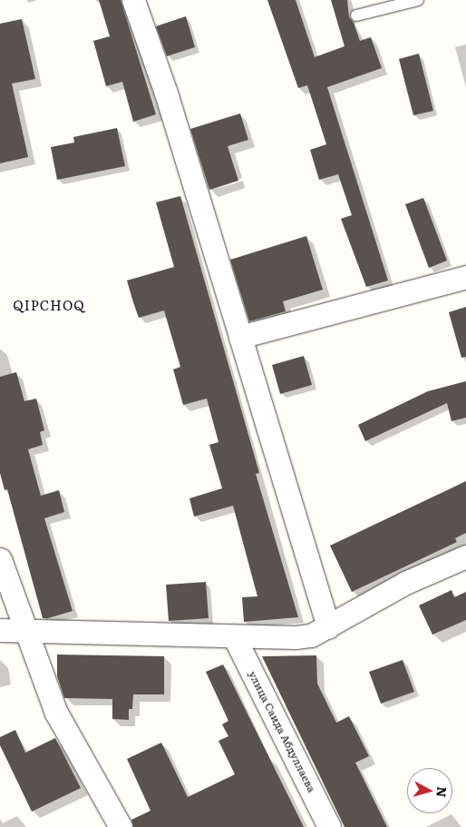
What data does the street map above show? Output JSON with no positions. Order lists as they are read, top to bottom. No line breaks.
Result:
{"streets":{"street":["улица Саида Абдуллаева"]},"districts":["QIPCHOQ"],"north":"right"}
